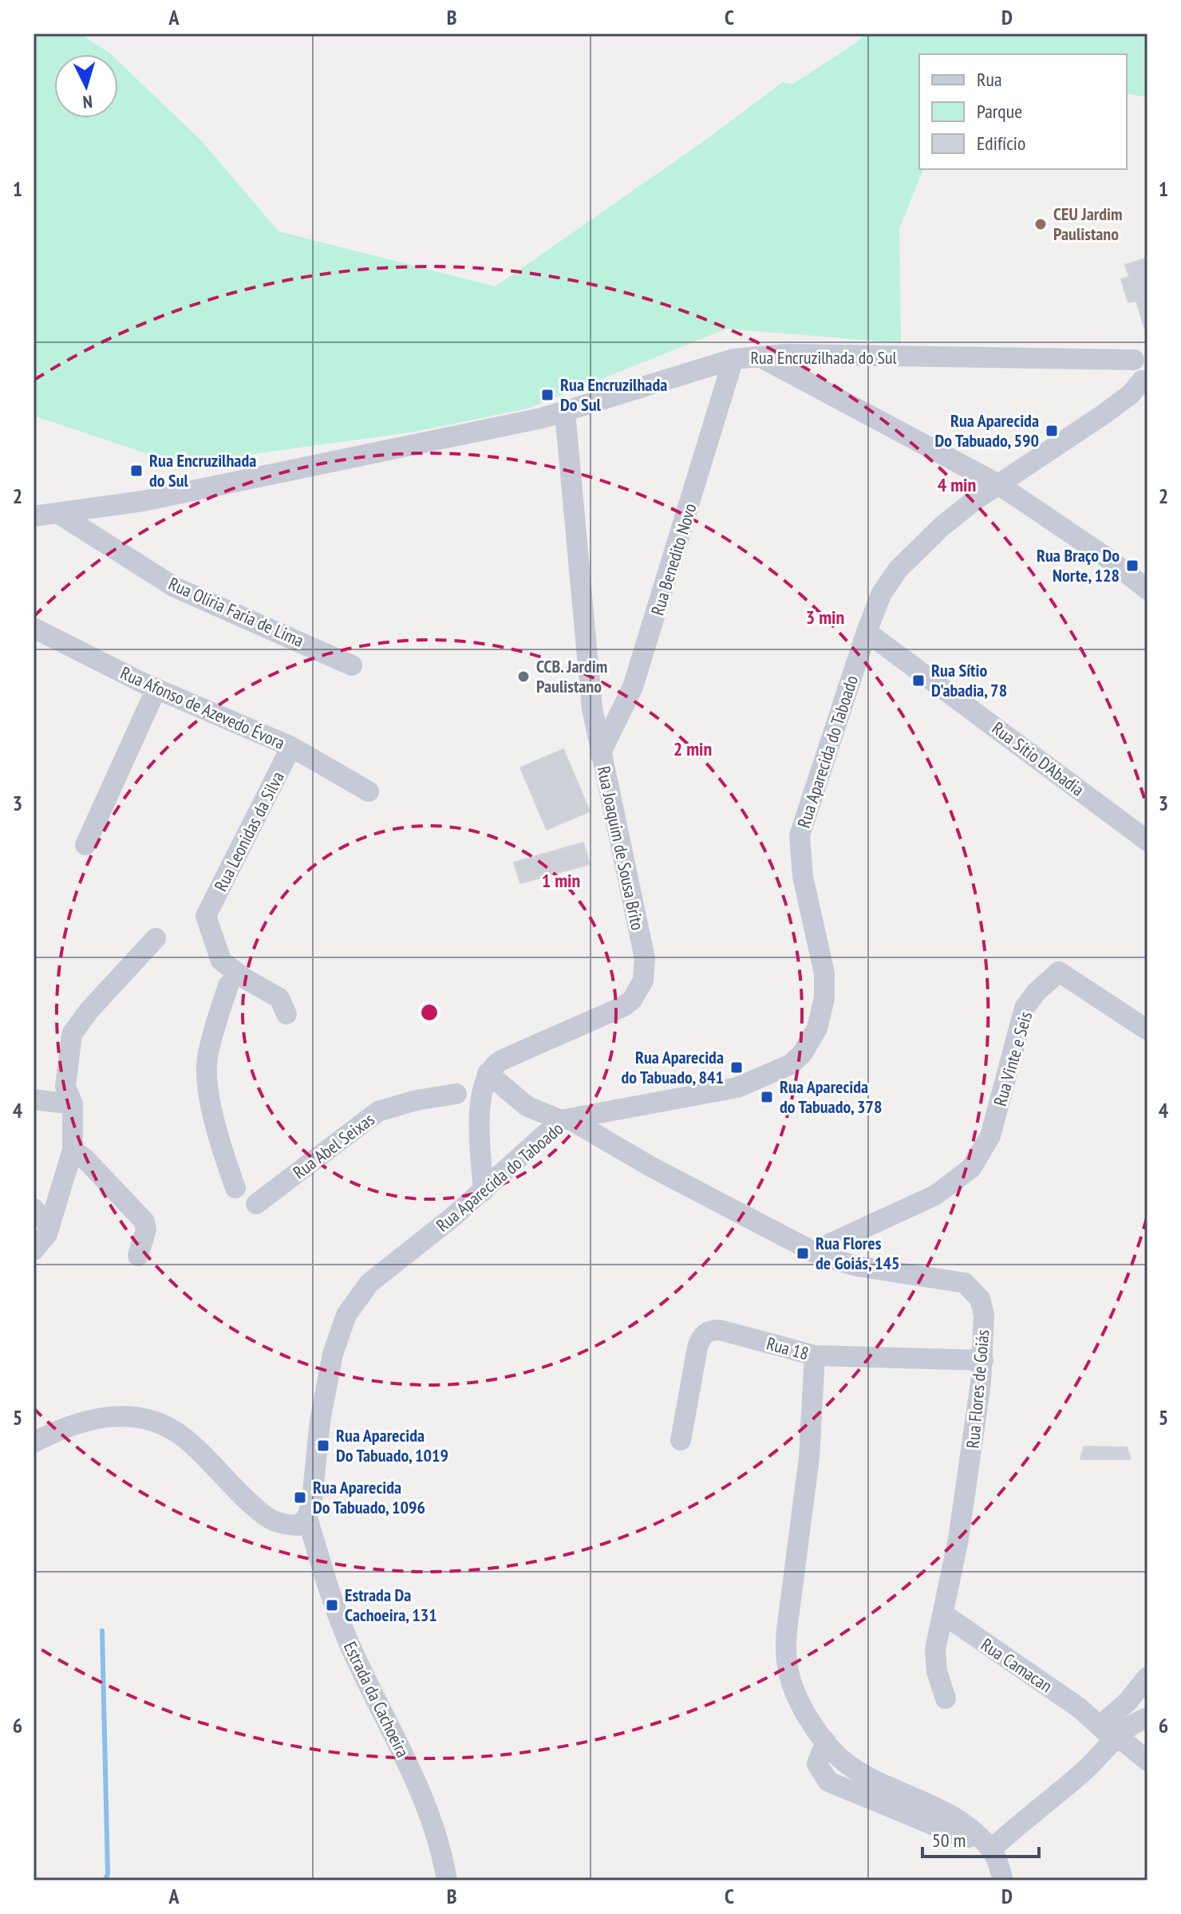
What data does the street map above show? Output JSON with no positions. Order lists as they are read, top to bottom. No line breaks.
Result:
{"streets":{"street":["Rua Encruzilhada do Sul","Rua Benedito Novo","Rua Oliria Faria de Lima","Rua Afonso de Azevedo Évora","Rua Aparecida do Taboado","Rua Sítio D'Abadia","Rua Leonidas da Silva","Rua Joaquim de Sousa Brito","Rua Vinte e Seis","Rua Abel Seixas","Rua 18","Rua Flores de Goiás","Rua Camacan","Estrada da Cachoeira"]},"crossings":[["Rua Encruzilhada do Sul","Rua Benedito Novo"],["Rua Encruzilhada do Sul","Rua Oliria Faria de Lima"],["Rua Encruzilhada do Sul","Rua Joaquim de Sousa Brito"],["Rua Benedito Novo","Rua Joaquim de Sousa Brito"],["Rua Afonso de Azevedo Évora","Rua Leonidas da Silva"],["Rua Aparecida do Taboado","Rua Sítio D'Abadia"],["Rua Aparecida do Taboado","Rua Flores de Goiás"],["Rua Aparecida do Taboado","Estrada da Cachoeira"],["Rua Joaquim de Sousa Brito","Rua Flores de Goiás"],["Rua Vinte e Seis","Rua Flores de Goiás"],["Rua 18","Rua Flores de Goiás"],["Rua Flores de Goiás","Rua Camacan"]],"places":{"other":["CEU Jardim Paulistano","CCB. Jardim Paulistano"],"transit":["Rua Encruzilhada Do Sul","Rua Aparecida Do Tabuado, 590","Rua Encruzilhada do Sul","Rua Braço Do Norte, 128","Rua Sítio D'abadia, 78","Rua Aparecida do Tabuado, 841","Rua Aparecida do Tabuado, 378","Rua Flores de Goiás, 145","Rua Aparecida Do Tabuado, 1019","Rua Aparecida Do Tabuado, 1096","Estrada Da Cachoeira, 131"]},"legend":["Rua","Parque","Edifício"],"scale_bar":"50 m","north":"bottom","grid":{"columns":["A","B","C","D"],"rows":["1","2","3","4","5","6"]},"rings":["4 min","3 min","2 min","1 min"]}
